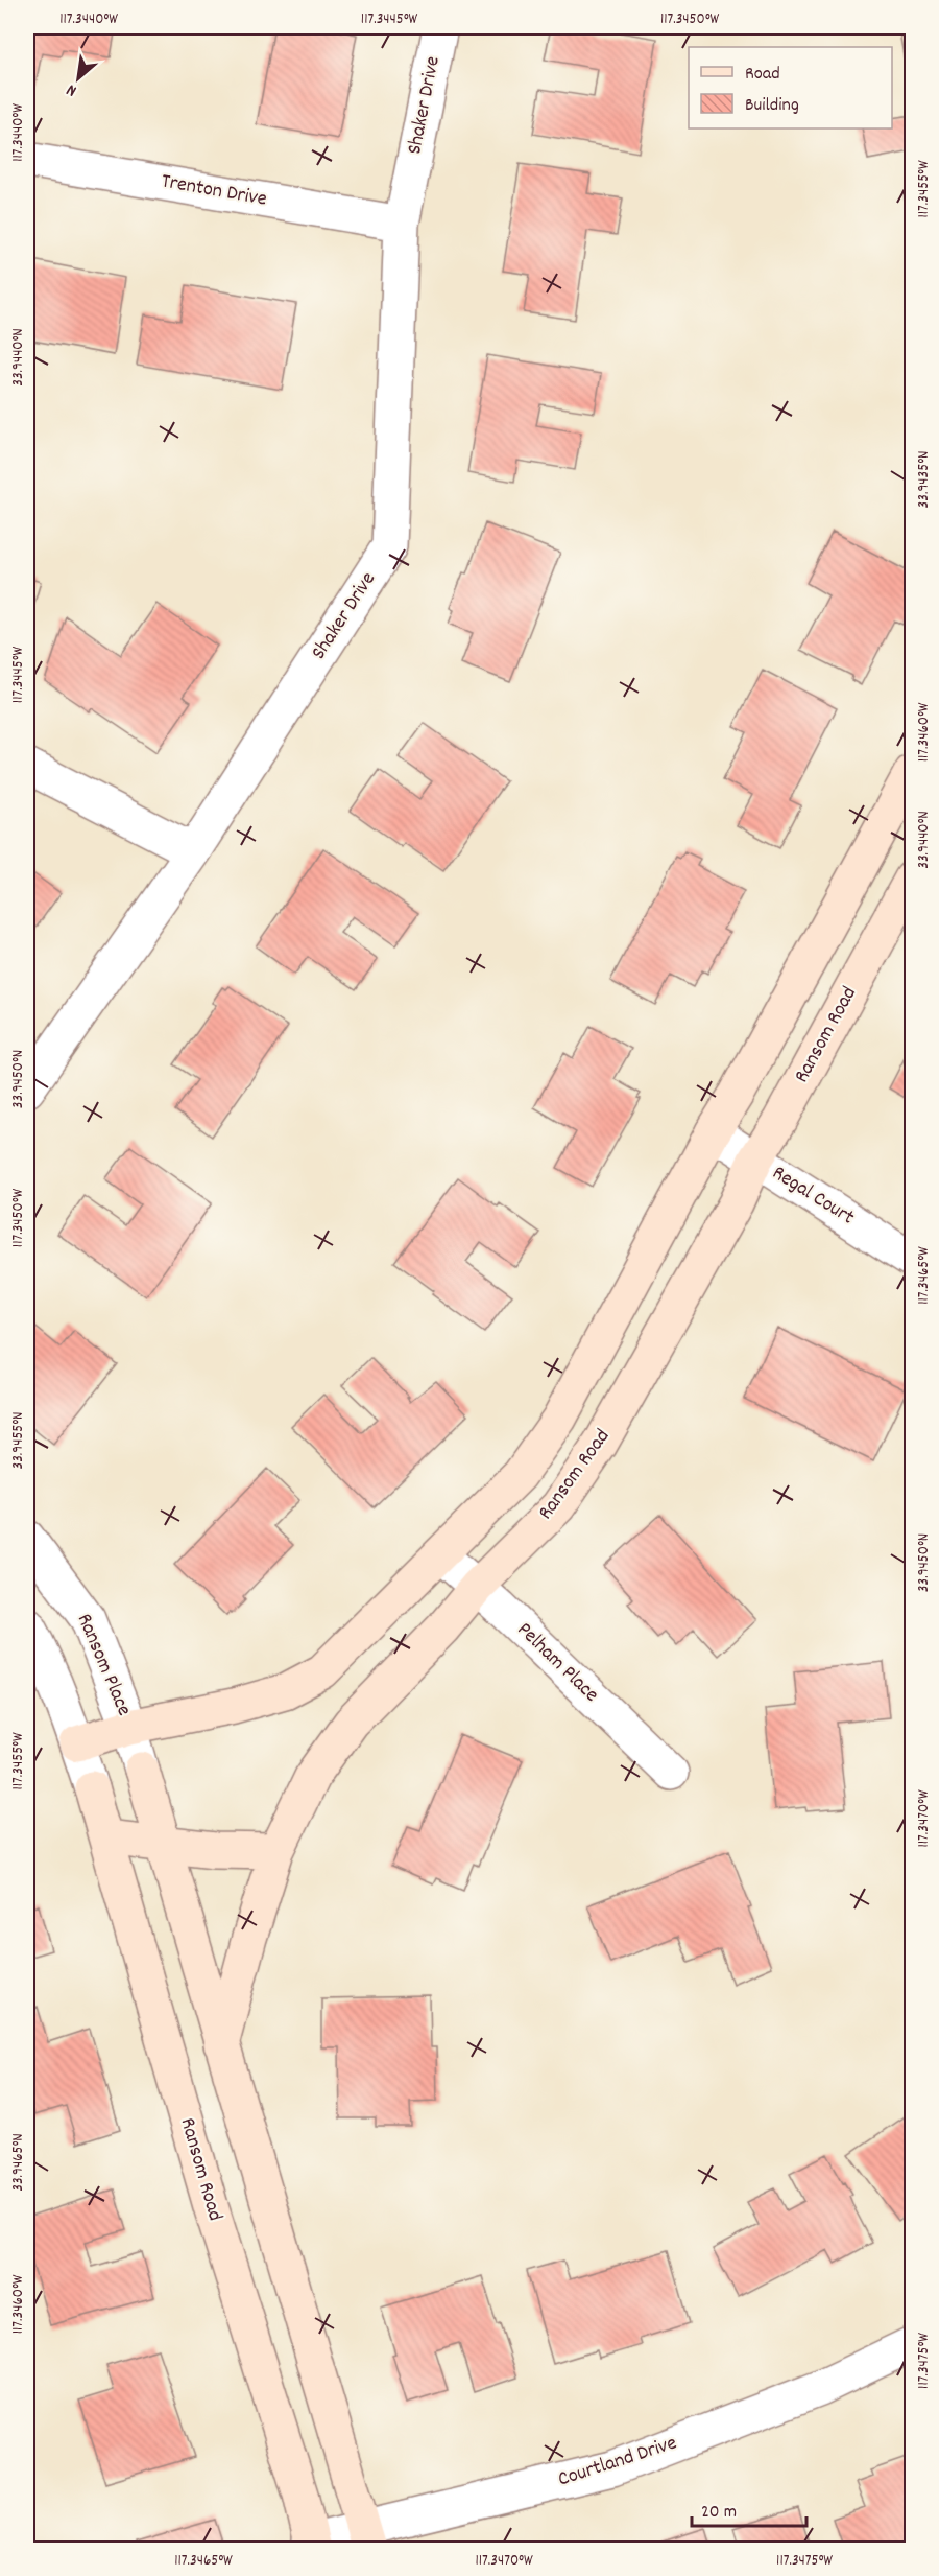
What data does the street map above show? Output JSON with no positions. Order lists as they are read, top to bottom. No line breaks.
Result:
{"streets":{"street":["Shaker Drive","Trenton Drive","Ransom Road","Regal Court","Pelham Place","Ransom Place","Courtland Drive"]},"crossings":[["Shaker Drive","Trenton Drive"],["Ransom Road","Regal Court"],["Ransom Road","Pelham Place"],["Ransom Road","Courtland Drive"]],"legend":["Road","Building"],"scale_bar":"20 m","north":"bottom left","coordinates":["117.3440°W","117.3445°W","117.3450°W","117.3455°W","33.9440°N","33.9435°N","117.3460°W","33.9450°N","117.3465°W","33.9455°N","117.3470°W","33.9465°N","117.3475°W"]}
